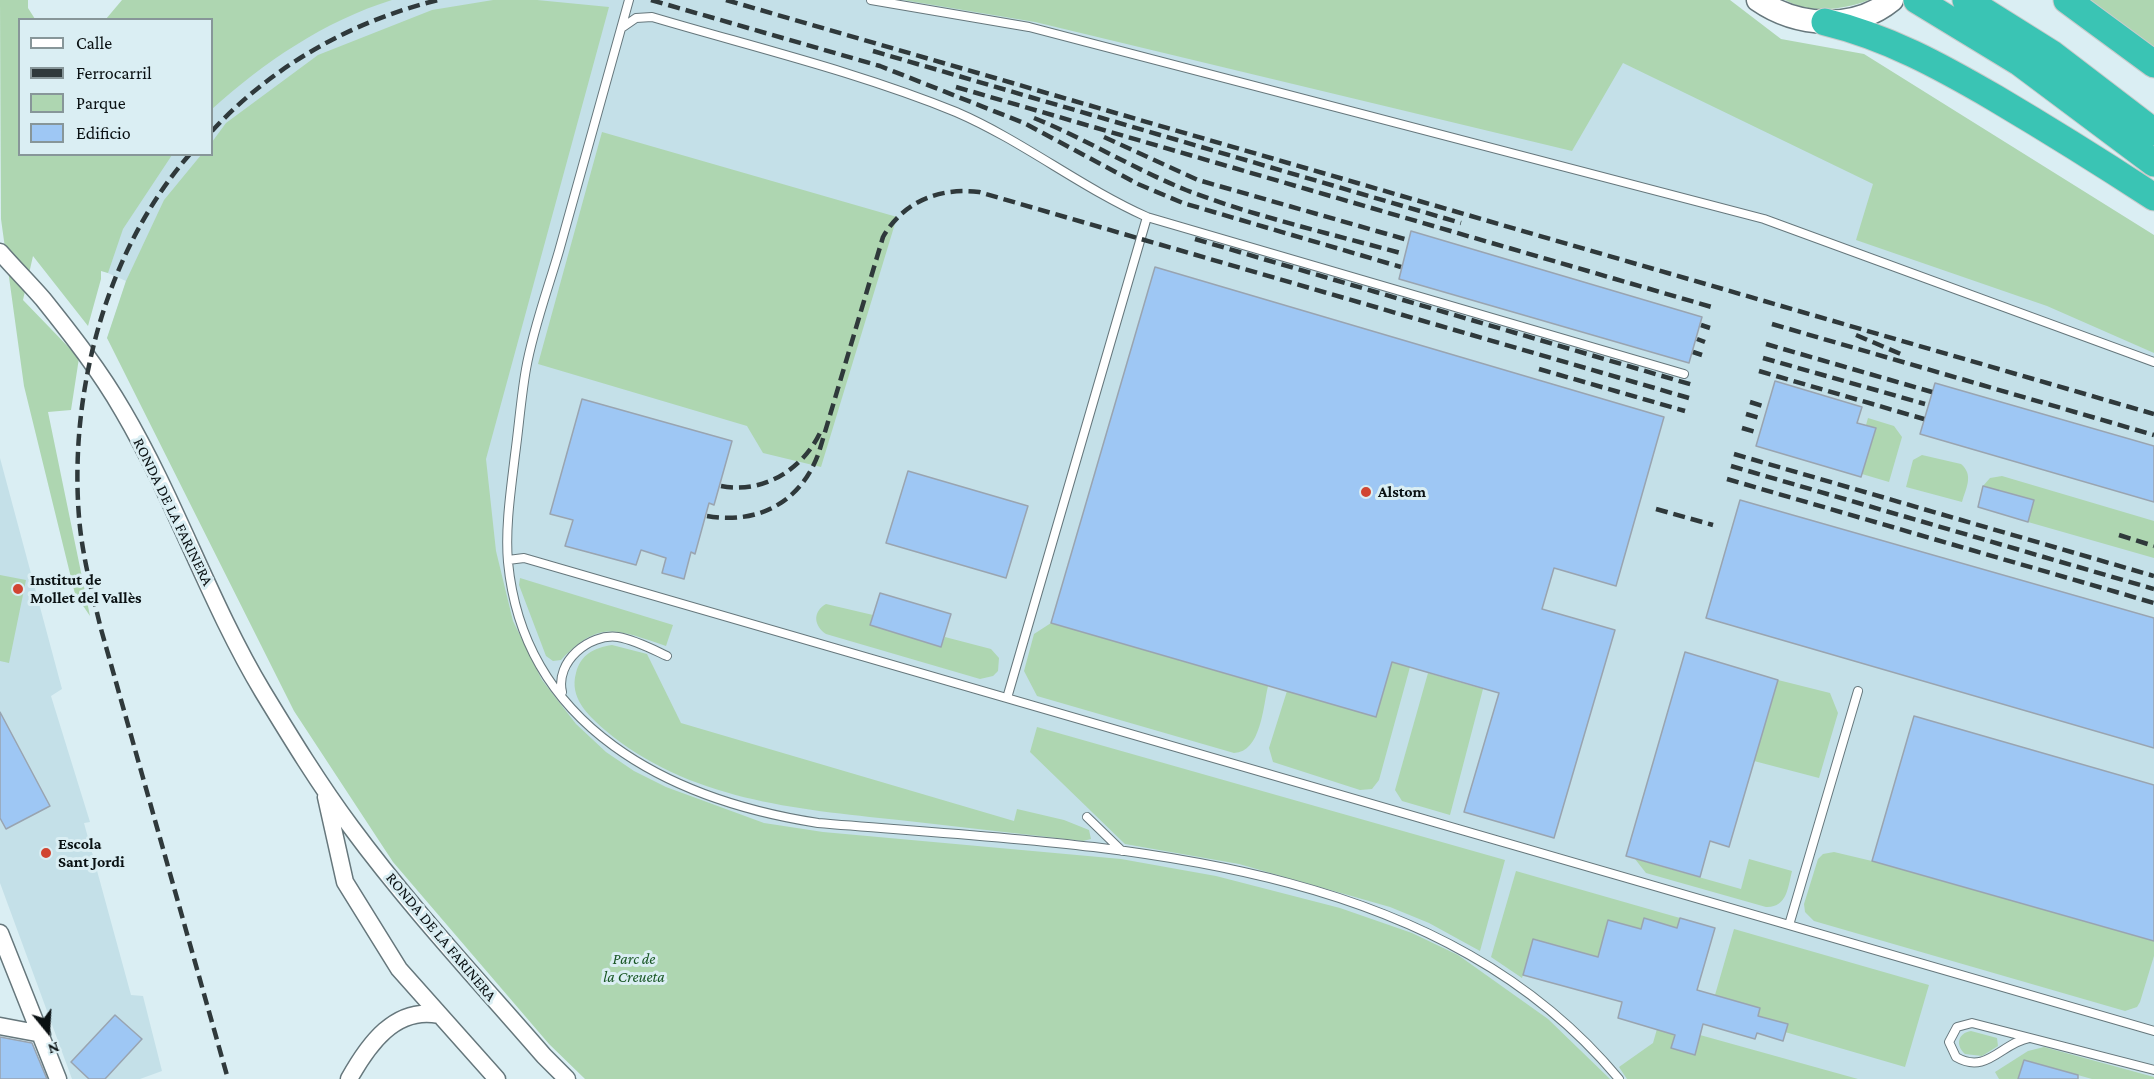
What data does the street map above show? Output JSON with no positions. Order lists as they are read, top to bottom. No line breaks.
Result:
{"streets":{"street":["RONDA DE LA FARINERA"]},"parks":["Parc de la Creueta"],"places":["Alstom","Institut de Mollet del Vallès","Escola Sant Jordi"],"legend":["Calle","Ferrocarril","Parque","Edificio"],"north":"bottom"}
